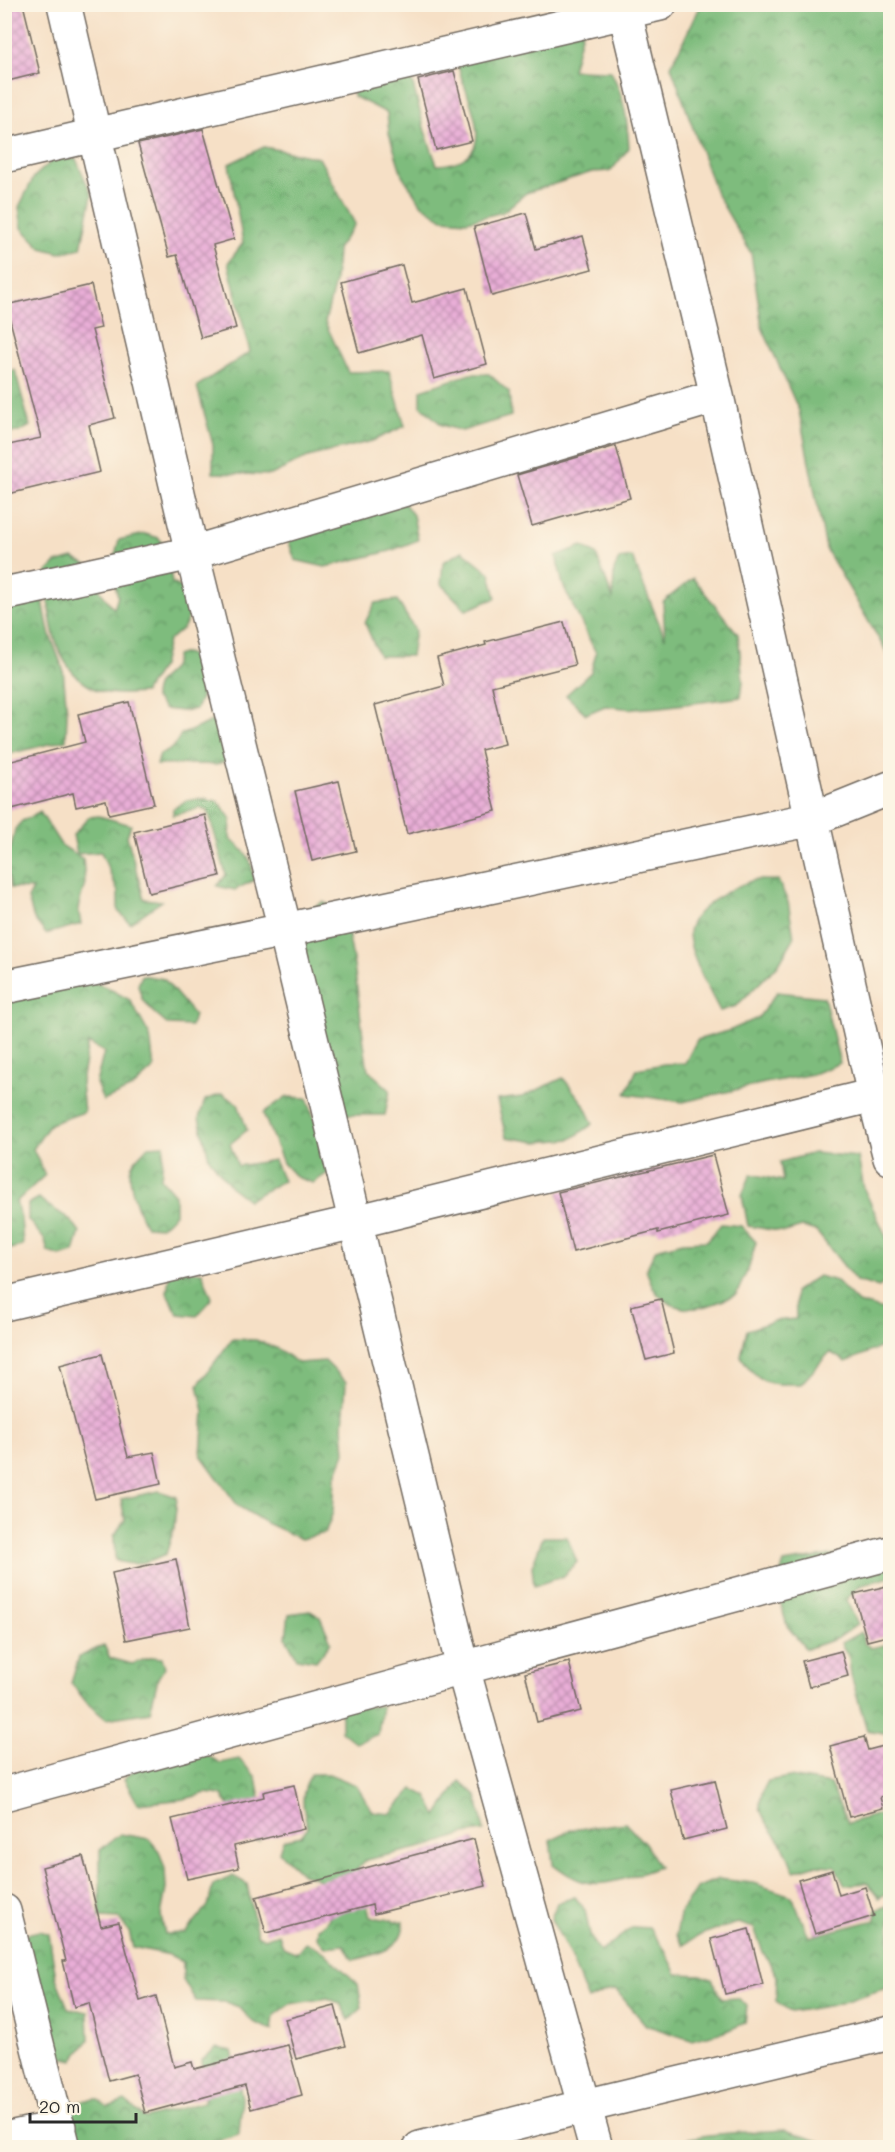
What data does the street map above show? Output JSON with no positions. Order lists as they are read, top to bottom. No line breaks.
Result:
{"scale_bar":"20 m"}
